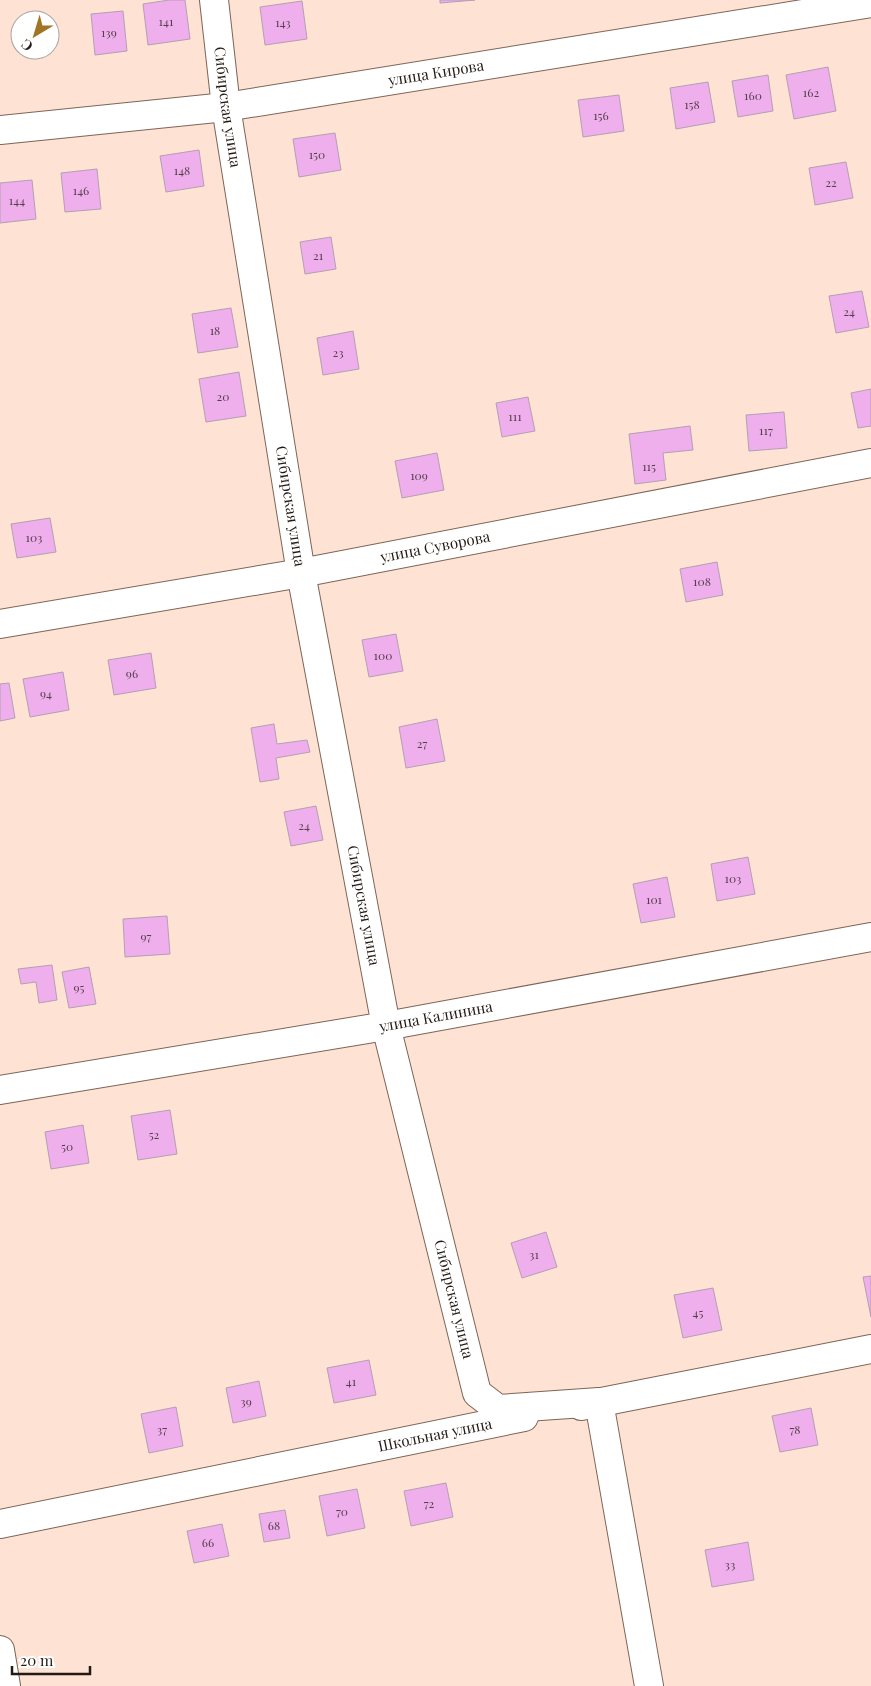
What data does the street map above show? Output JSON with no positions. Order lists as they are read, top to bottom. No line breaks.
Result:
{"streets":{"street":["улица Кирова","Сибирская улица","улица Суворова","улица Калинина","Школьная улица"]},"crossings":[["улица Кирова","Сибирская улица"],["Сибирская улица","улица Суворова"],["Сибирская улица","улица Калинина"],["Сибирская улица","Школьная улица"]],"house_numbers":["141","143","139","162","160","158","156","150","148","22","146","144","21","24","18","23","20","111","117","115","109","103","108","100","96","94","27","24","103","101","97","95","52","50","31","45","41","39","37","78","72","70","68","66","33"],"scale_bar":"20 m","north":"bottom left"}
